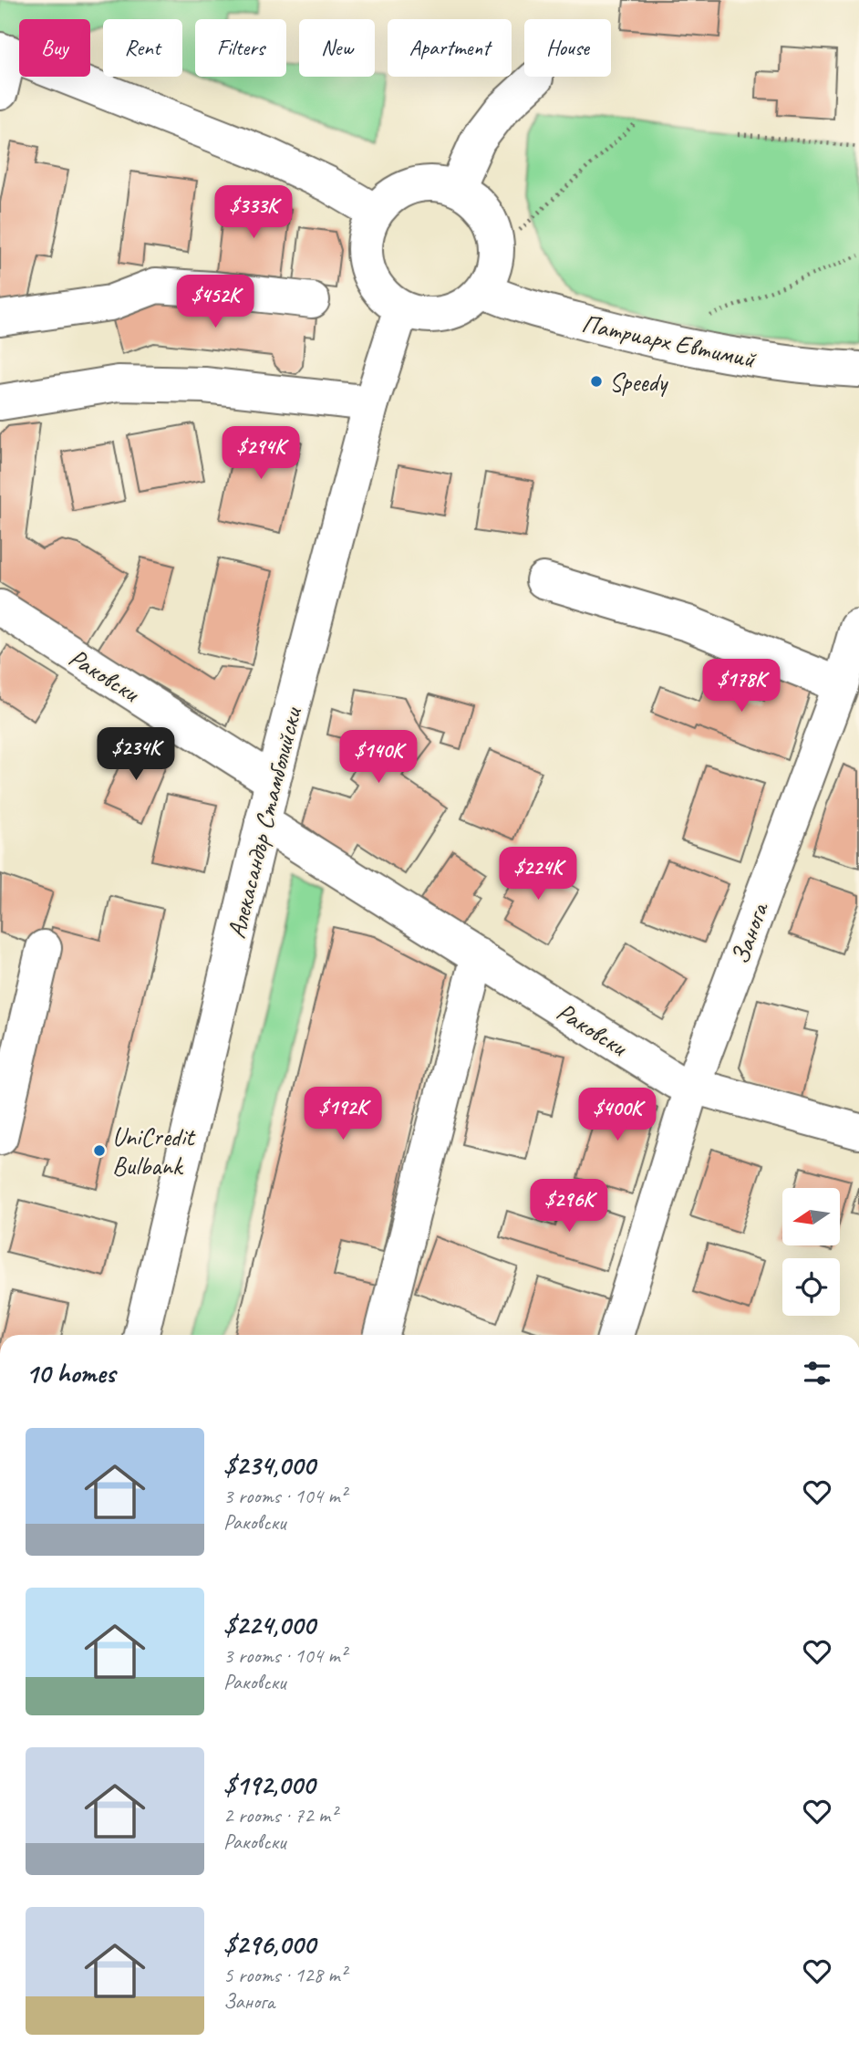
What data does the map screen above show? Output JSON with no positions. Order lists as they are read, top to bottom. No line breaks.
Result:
{"streets":{"street":["Патриарх Евтимий","Раковски","Алекасандър Стамболийски","Занога"]},"crossings":[["Патриарх Евтимий","Алекасандър Стамболийски"],["Раковски","Алекасандър Стамболийски"],["Раковски","Занога"]],"places":["Speedy","UniCredit Bulbank"],"north":"left","page":{"chip":["Buy","Rent","Filters","New","Apartment","House"],"price":["$333K","$452K","$294K","$178K","$234K","$140K","$224K","$192K","$400K","$296K"],"heading":"10 homes","list":[{"name":"$234,000","note":"3 rooms · 104 m² · Раковски"},{"name":"$224,000","note":"3 rooms · 104 m² · Раковски"},{"name":"$192,000","note":"2 rooms · 72 m² · Раковски"},{"name":"$296,000","note":"5 rooms · 128 m² · Занога"}]}}
